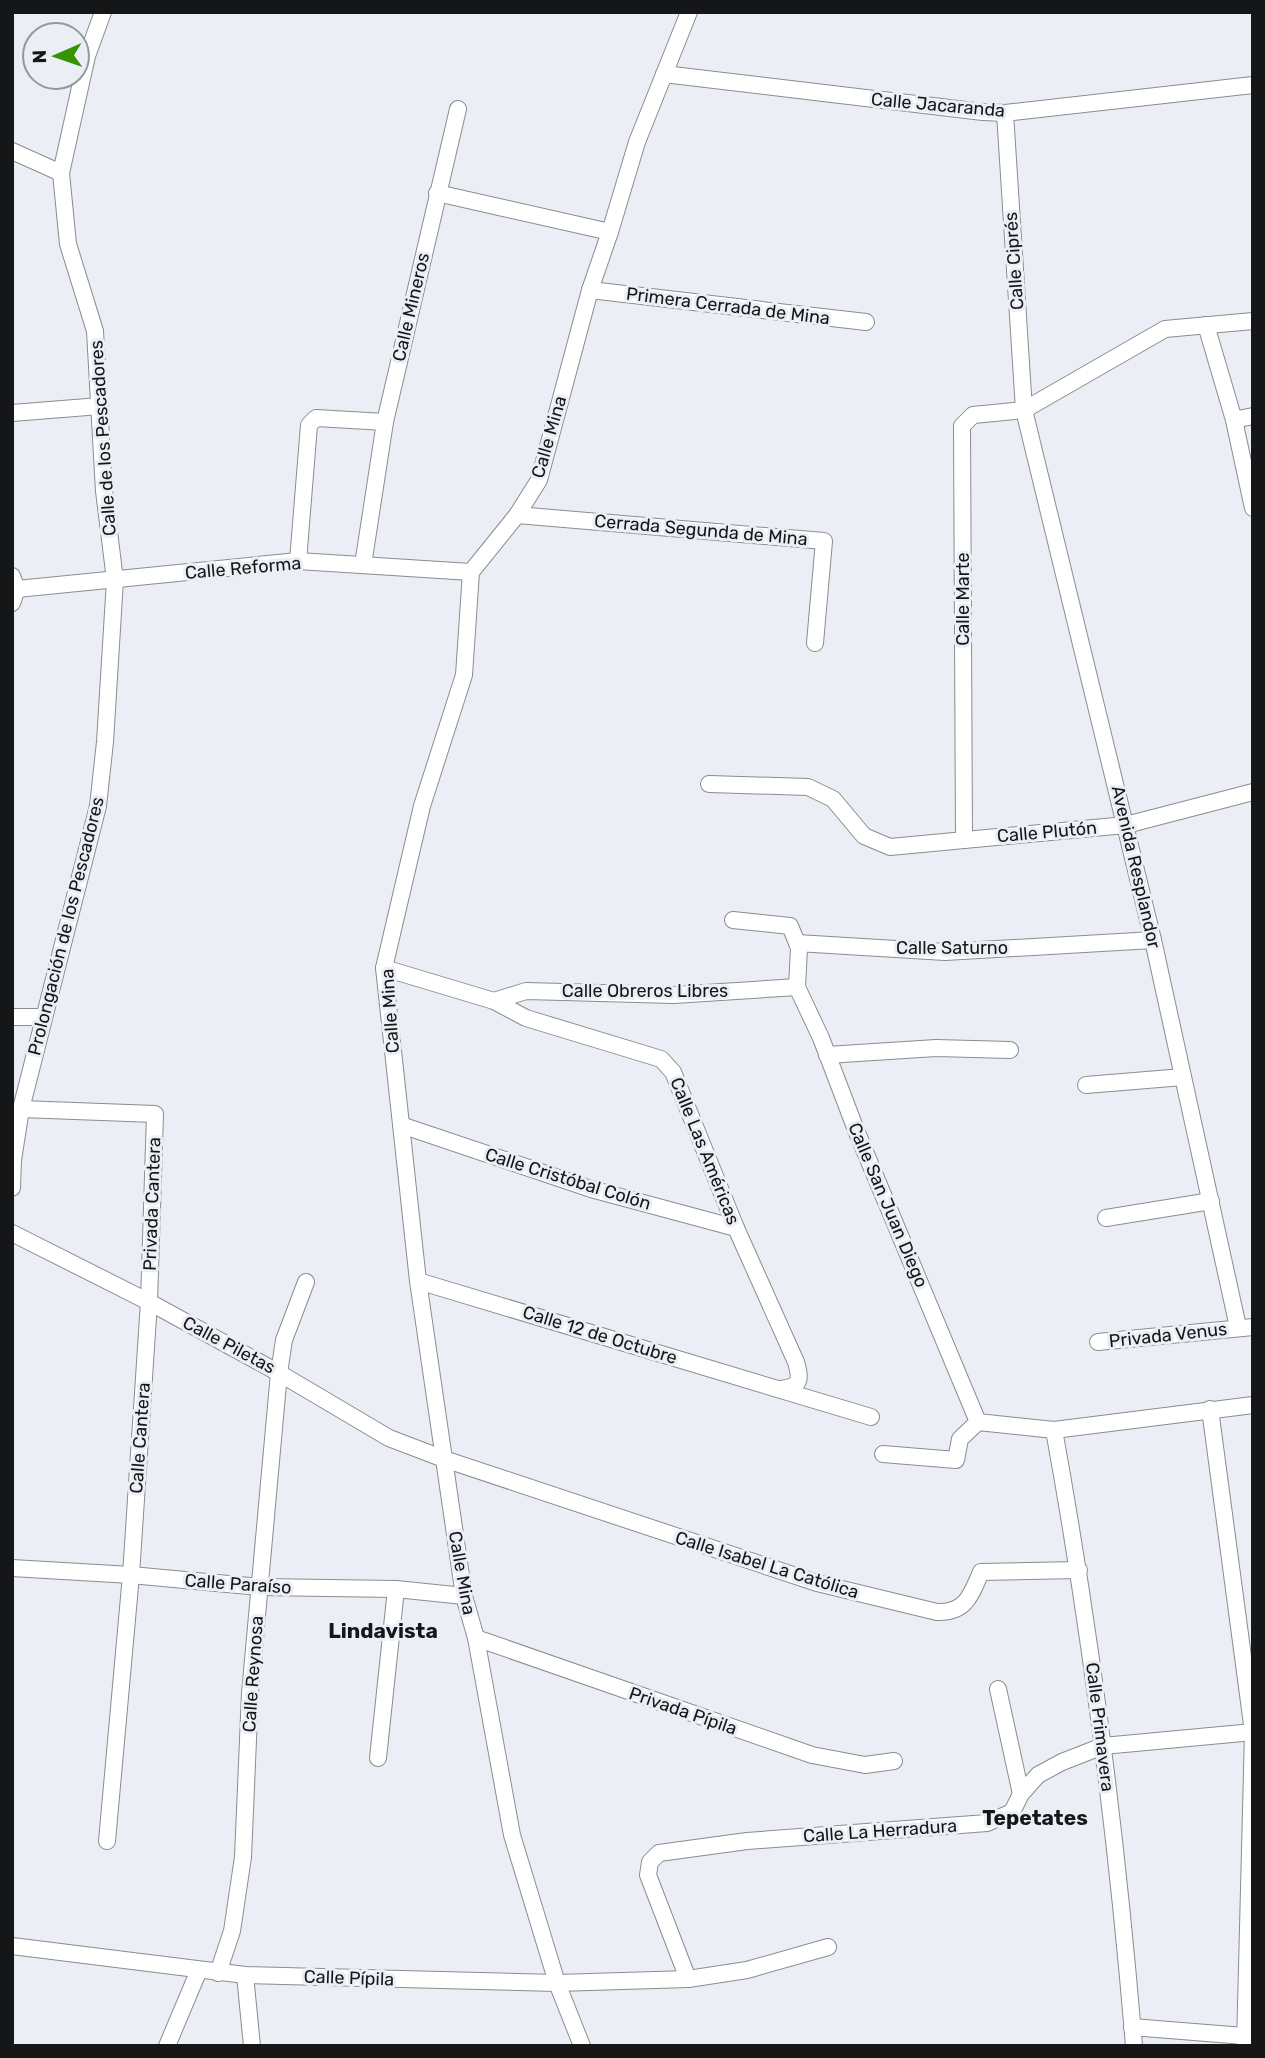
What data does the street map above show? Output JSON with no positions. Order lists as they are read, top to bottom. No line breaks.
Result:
{"streets":{"street":["Calle Jacaranda","Calle Ciprés","Primera Cerrada de Mina","Calle Mineros","Calle Mina","Calle de los Pescadores","Cerrada Segunda de Mina","Calle Reforma","Calle Marte","Calle Plutón","Avenida Resplandor","Prolongación de los Pescadores","Calle Saturno","Calle Obreros Libres","Calle Las Américas","Calle Cristóbal Colón","Privada Cantera","Calle San Juan Diego","Calle 12 de Octubre","Privada Venus","Calle Piletas","Calle Cantera","Calle Isabel La Católica","Calle Paraíso","Calle Reynosa","Privada Pípila","Calle Primavera","Calle La Herradura","Calle Pípila"]},"crossings":[["Calle Jacaranda","Calle Ciprés"],["Calle Jacaranda","Calle Mina"],["Calle Ciprés","Calle Marte"],["Calle Ciprés","Avenida Resplandor"],["Primera Cerrada de Mina","Calle Mina"],["Calle Mineros","Calle Reforma"],["Calle Mina","Cerrada Segunda de Mina"],["Calle Mina","Calle Reforma"],["Calle Mina","Calle Las Américas"],["Calle Mina","Calle Cristóbal Colón"],["Calle Mina","Calle 12 de Octubre"],["Calle Mina","Calle Piletas"],["Calle Mina","Calle Isabel La Católica"],["Calle Mina","Calle Paraíso"],["Calle Mina","Privada Pípila"],["Calle Mina","Calle Pípila"],["Calle de los Pescadores","Calle Reforma"],["Calle de los Pescadores","Prolongación de los Pescadores"],["Calle Reforma","Prolongación de los Pescadores"],["Calle Marte","Calle Plutón"],["Calle Marte","Avenida Resplandor"],["Calle Plutón","Avenida Resplandor"],["Avenida Resplandor","Calle Saturno"],["Avenida Resplandor","Privada Venus"],["Prolongación de los Pescadores","Privada Cantera"],["Calle Obreros Libres","Calle Las Américas"],["Calle Obreros Libres","Calle San Juan Diego"],["Calle Las Américas","Calle Cristóbal Colón"],["Calle Las Américas","Calle 12 de Octubre"],["Privada Cantera","Calle Piletas"],["Privada Cantera","Calle Cantera"],["Calle Piletas","Calle Cantera"],["Calle Piletas","Calle Isabel La Católica"],["Calle Piletas","Calle Reynosa"],["Calle Cantera","Calle Paraíso"],["Calle Isabel La Católica","Calle Primavera"],["Calle Paraíso","Calle Reynosa"],["Calle Reynosa","Calle Pípila"],["Calle Primavera","Calle La Herradura"],["Calle La Herradura","Calle Pípila"]],"districts":["Lindavista","Tepetates"],"north":"left"}
